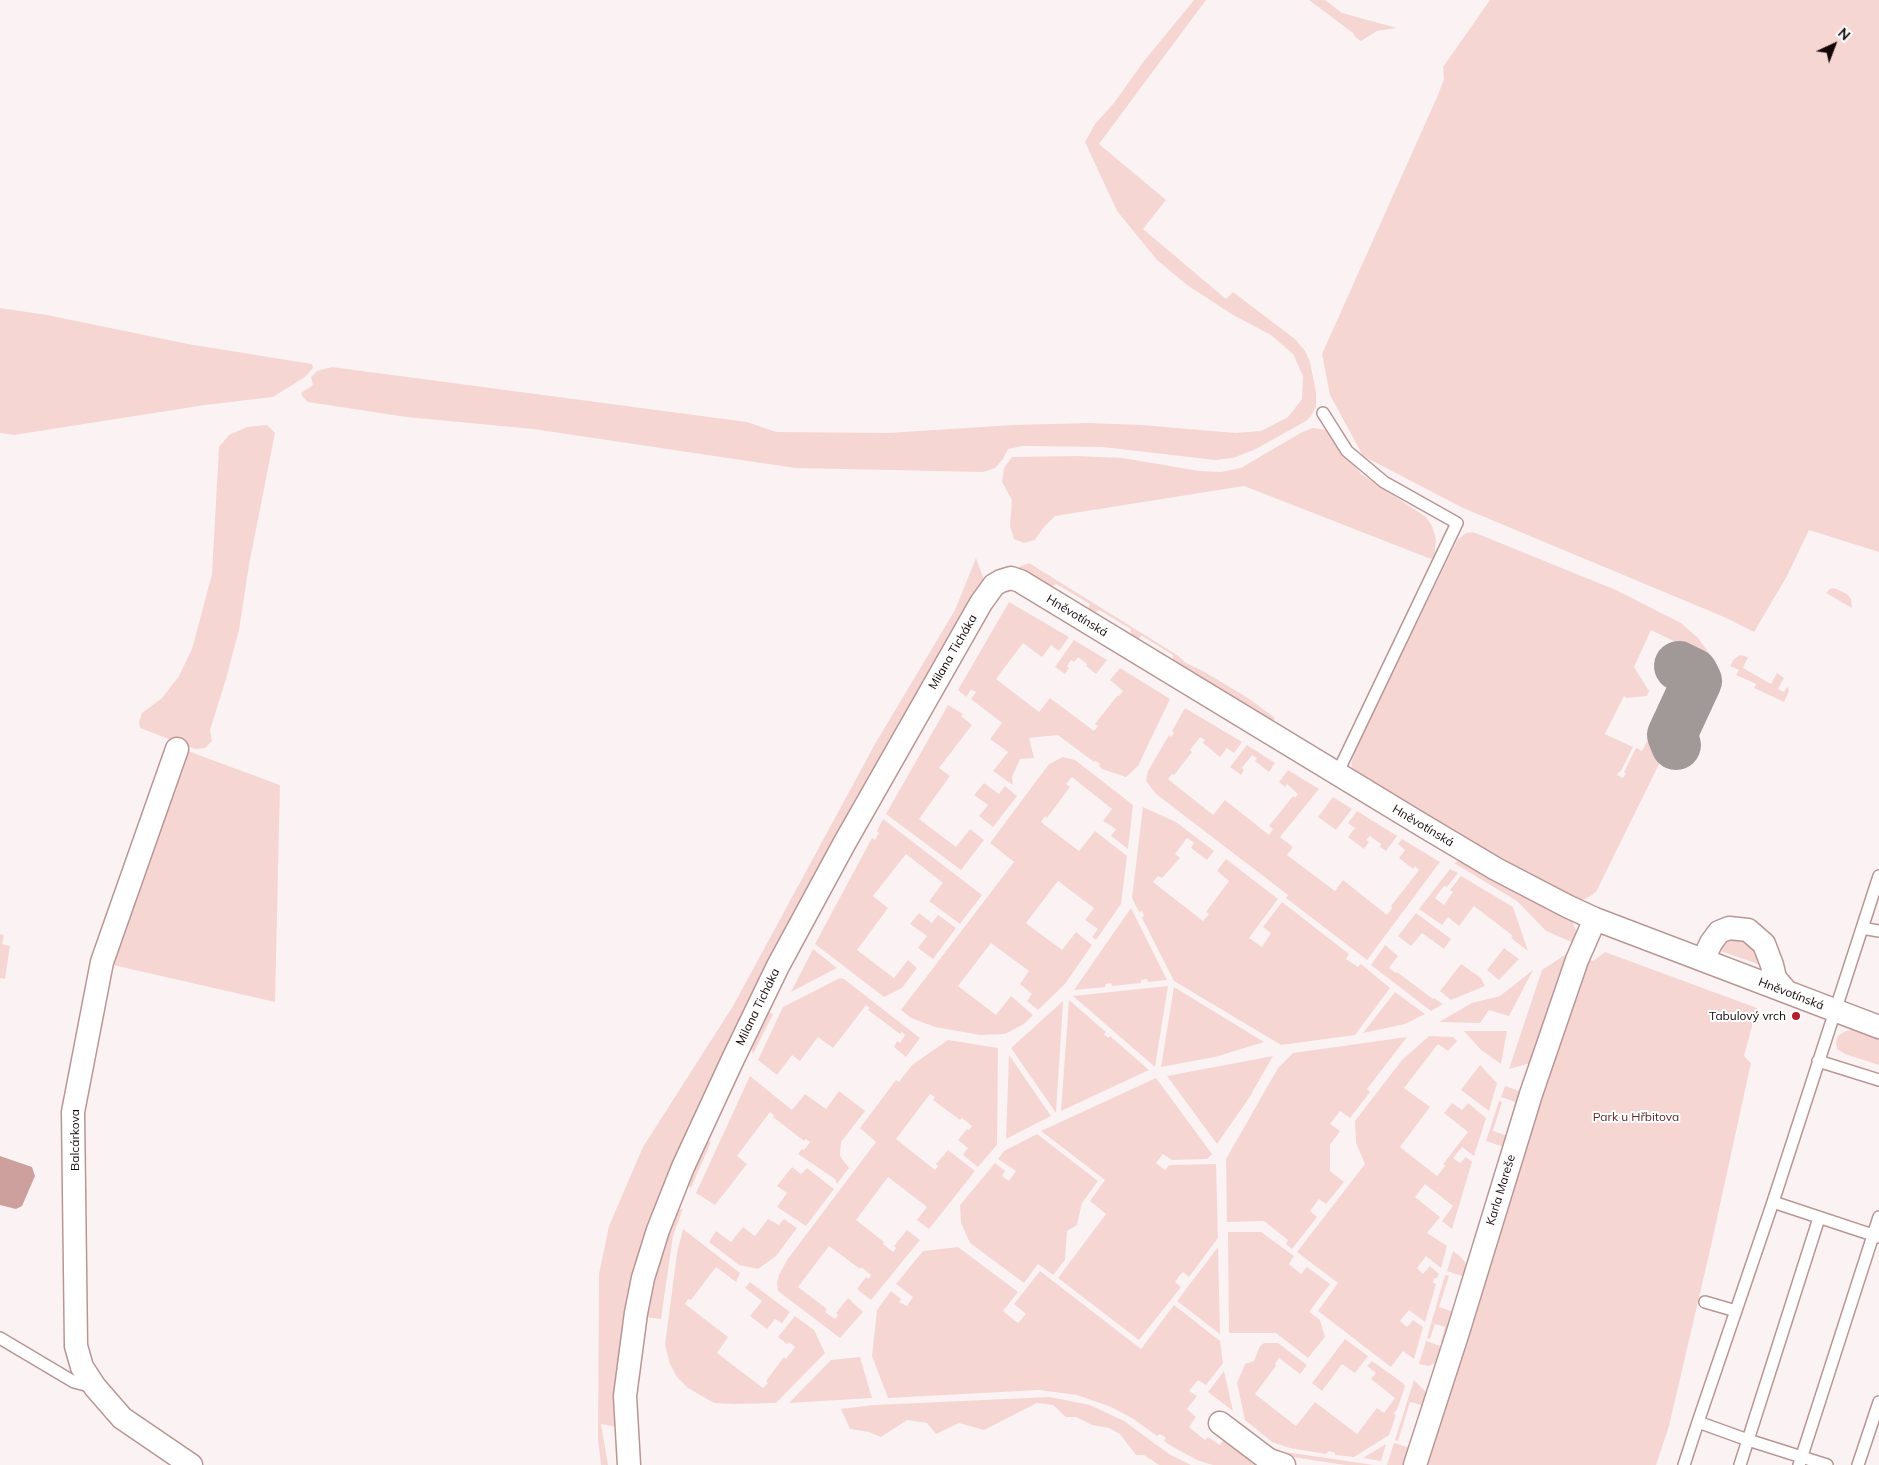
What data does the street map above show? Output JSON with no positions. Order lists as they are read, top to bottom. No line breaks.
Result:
{"streets":{"street":["Hněvotínská","Milana Ticháka","Balcárkova","Karla Mareše"]},"crossings":[["Hněvotínská","Milana Ticháka"],["Hněvotínská","Karla Mareše"]],"parks":["Park u Hřbitova"],"places":["Tabulový vrch"],"north":"top right"}
